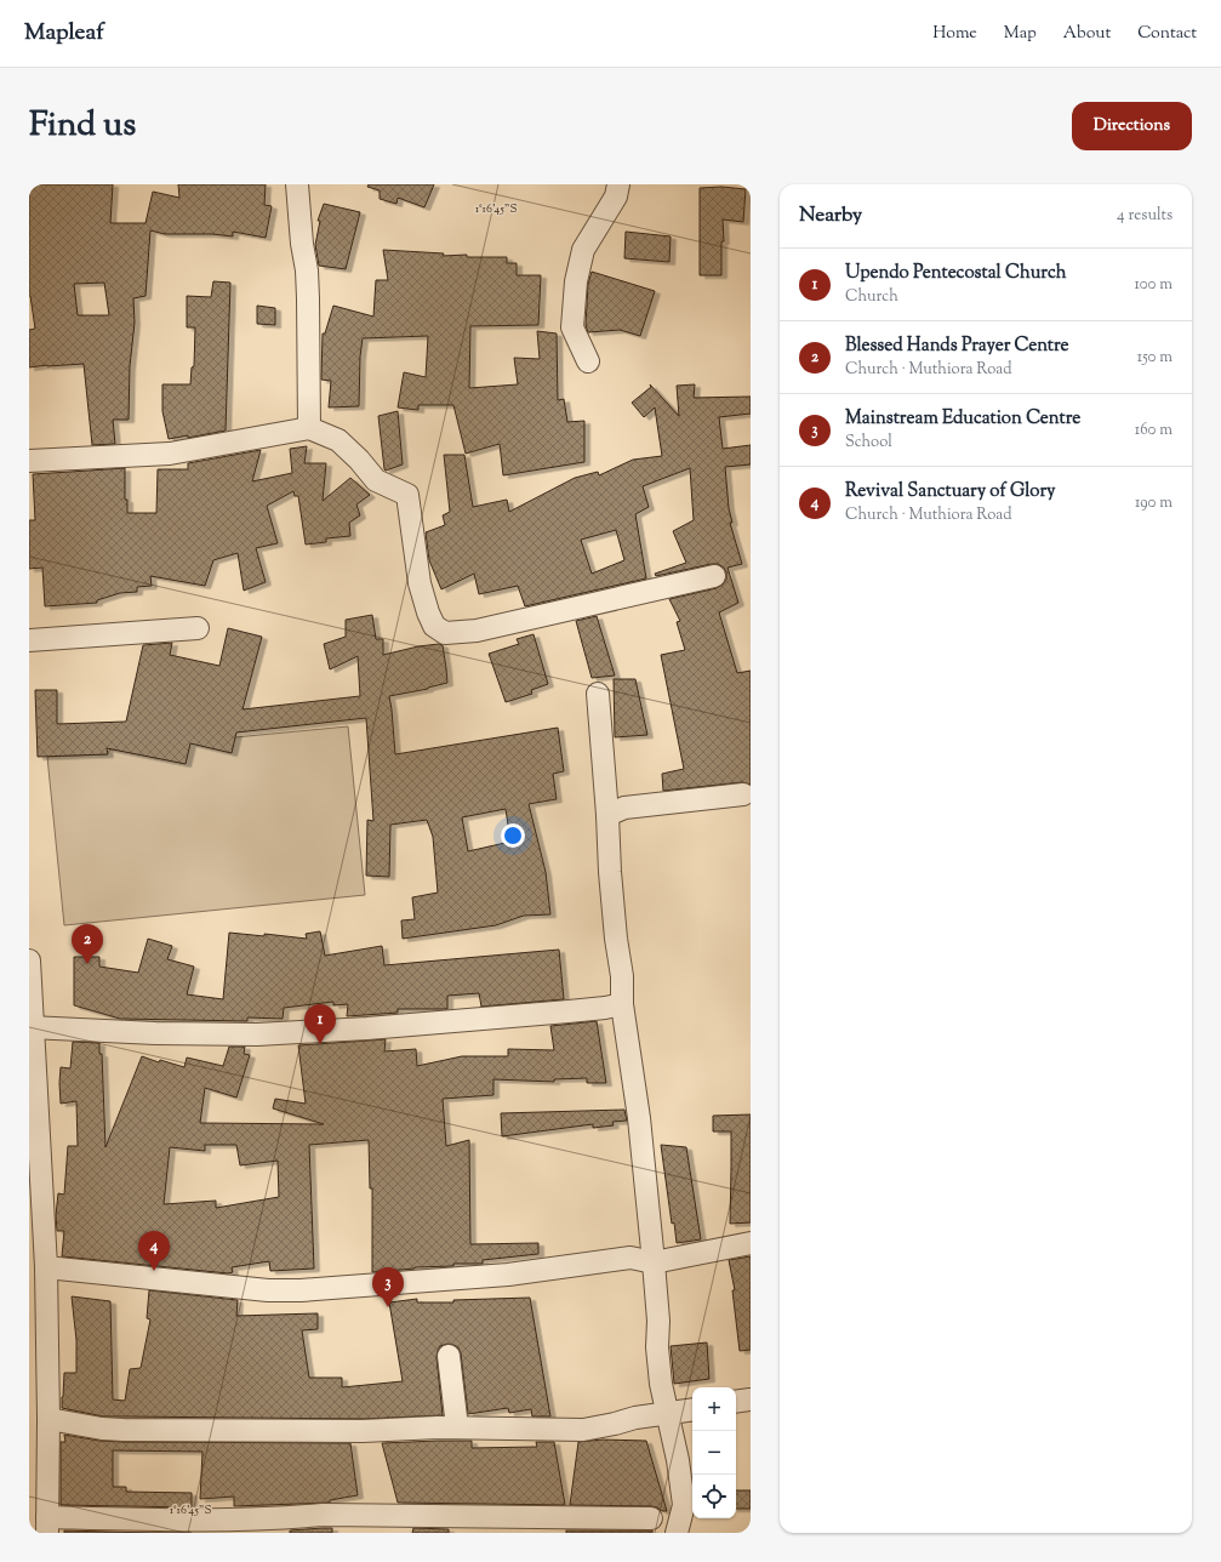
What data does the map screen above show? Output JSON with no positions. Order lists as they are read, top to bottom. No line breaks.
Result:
{"page":{"header":"Mapleaf","nav":["Home","Map","About","Contact"],"title":"Find us","buttons":"Directions","heading":["Nearby","4 results"],"list":[{"mark":"1","name":"Upendo Pentecostal Church","note":"Church","value":"100 m"},{"mark":"2","name":"Blessed Hands Prayer Centre","note":"Church · Muthiora Road","value":"150 m"},{"mark":"3","name":"Mainstream Education Centre","note":"School","value":"160 m"},{"mark":"4","name":"Revival Sanctuary of Glory","note":"Church · Muthiora Road","value":"190 m"}],"pins":["2","1","4","3"],"map_buttons":["+","−"]},"coordinates":["1°16'45\"S"]}
